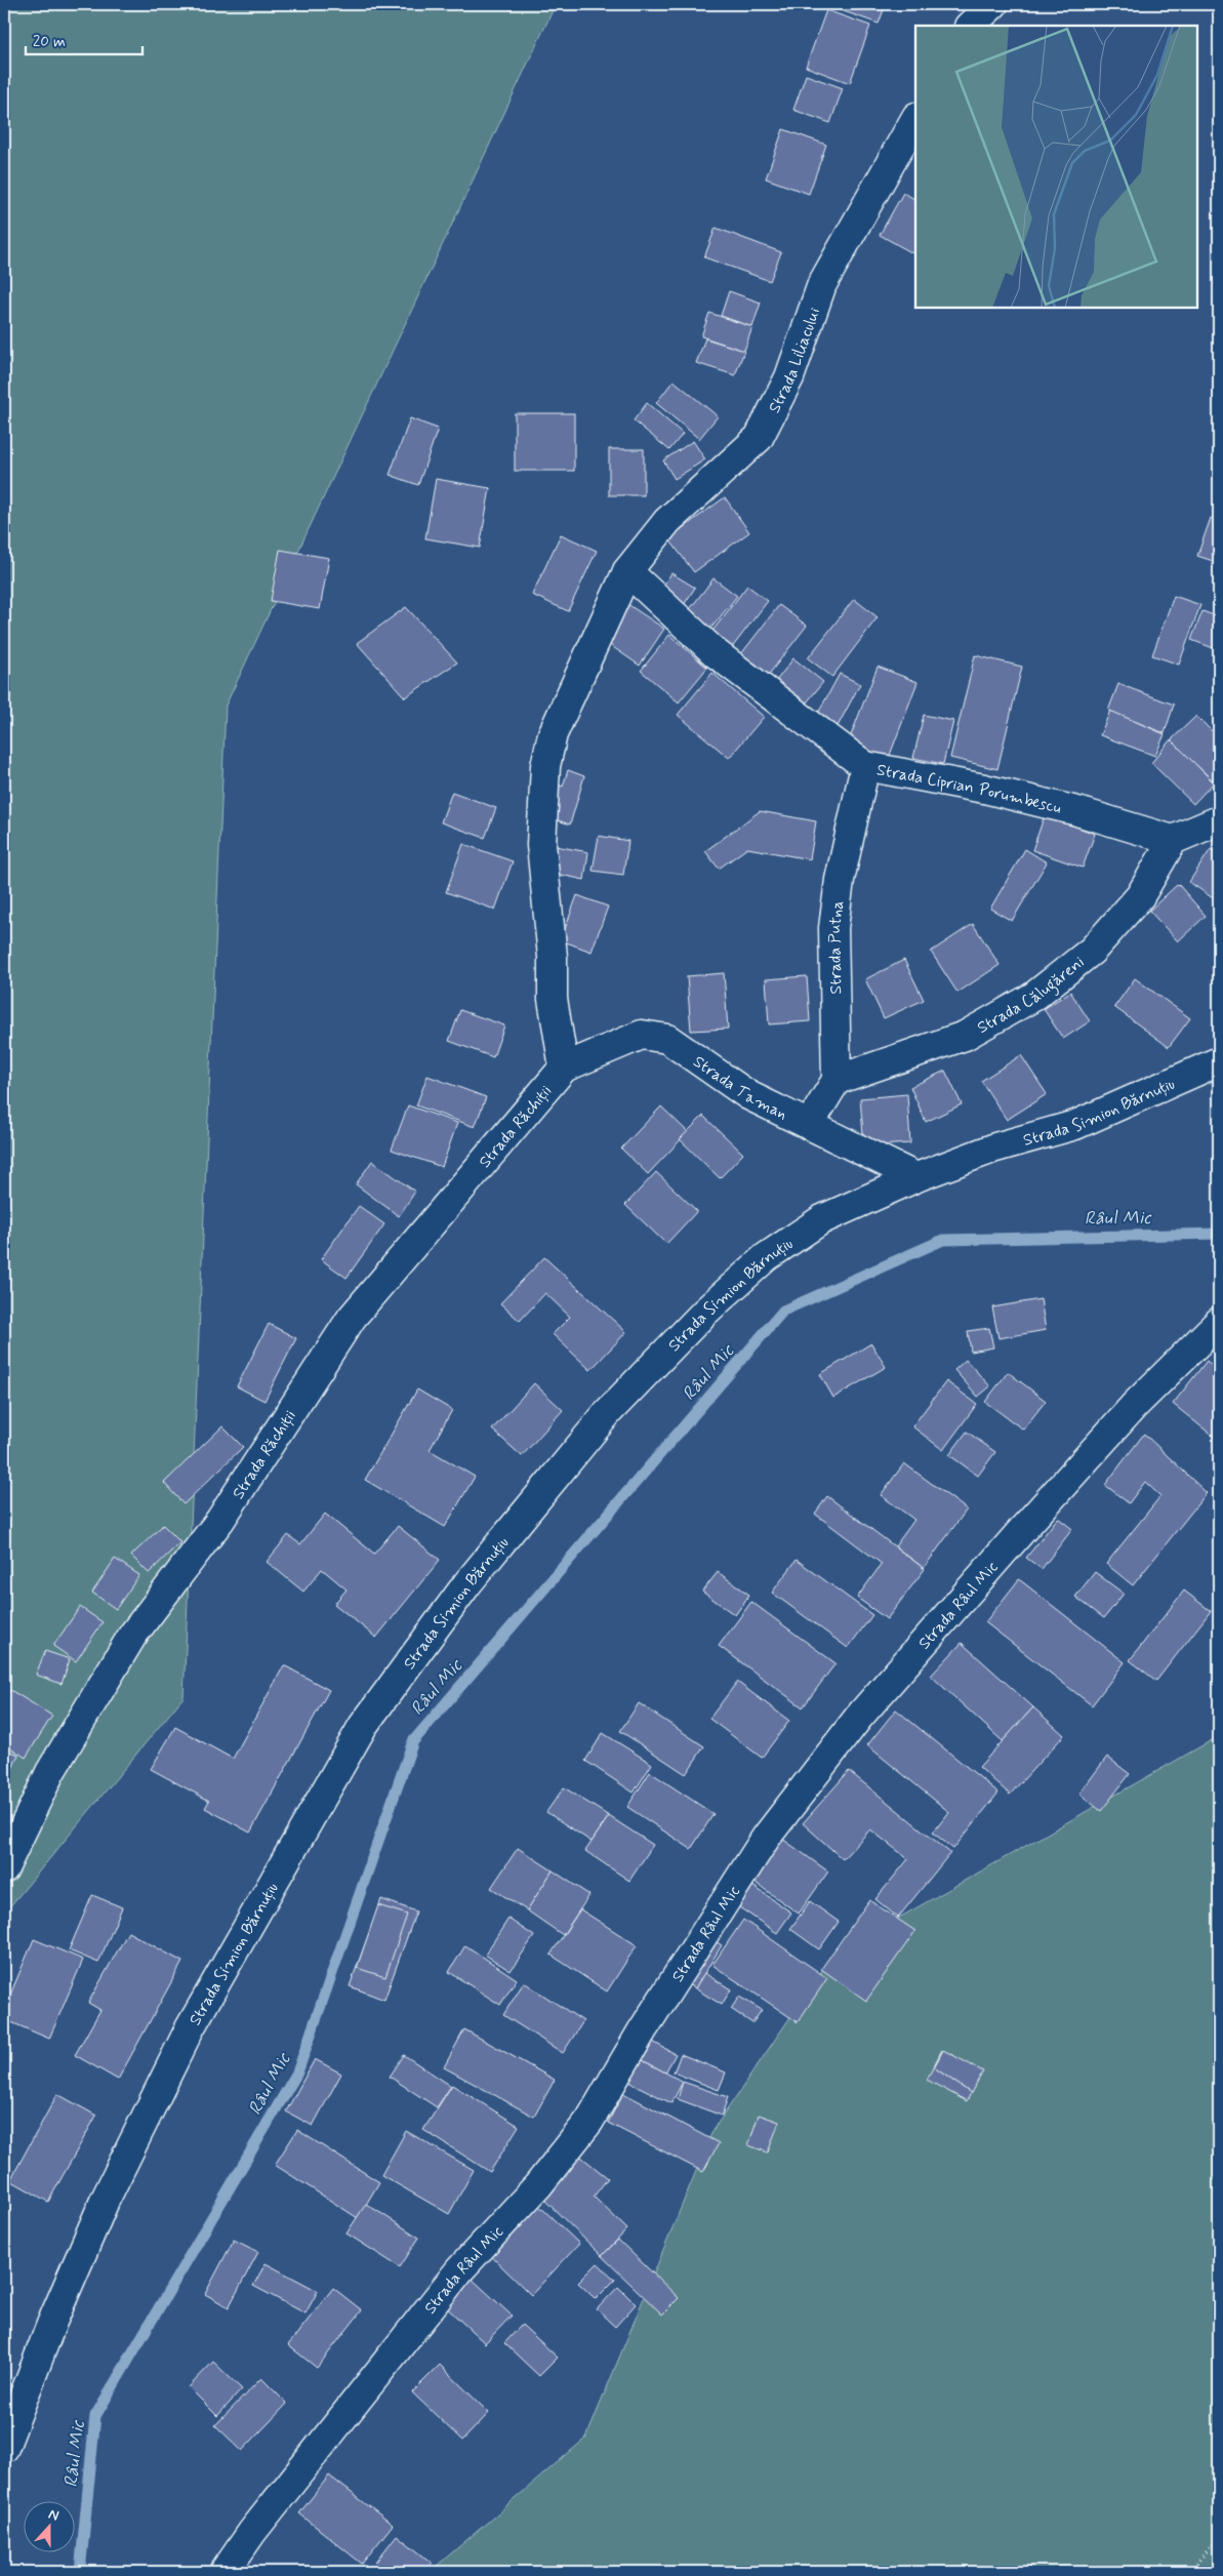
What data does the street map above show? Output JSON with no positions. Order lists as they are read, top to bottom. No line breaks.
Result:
{"streets":{"street":["Strada Liliacului","Strada Ciprian Porumbescu","Strada Putna","Strada Călugăreni","Strada Taman","Strada Simion Bărnuțiu","Strada Răchiții","Strada Râul Mic"]},"crossings":[["Strada Liliacului","Strada Ciprian Porumbescu"],["Strada Liliacului","Strada Taman"],["Strada Liliacului","Strada Răchiții"],["Strada Ciprian Porumbescu","Strada Putna"],["Strada Ciprian Porumbescu","Strada Călugăreni"],["Strada Putna","Strada Călugăreni"],["Strada Taman","Strada Simion Bărnuțiu"],["Strada Taman","Strada Răchiții"]],"water":["Râul Mic"],"scale_bar":"20 m","north":"top"}
